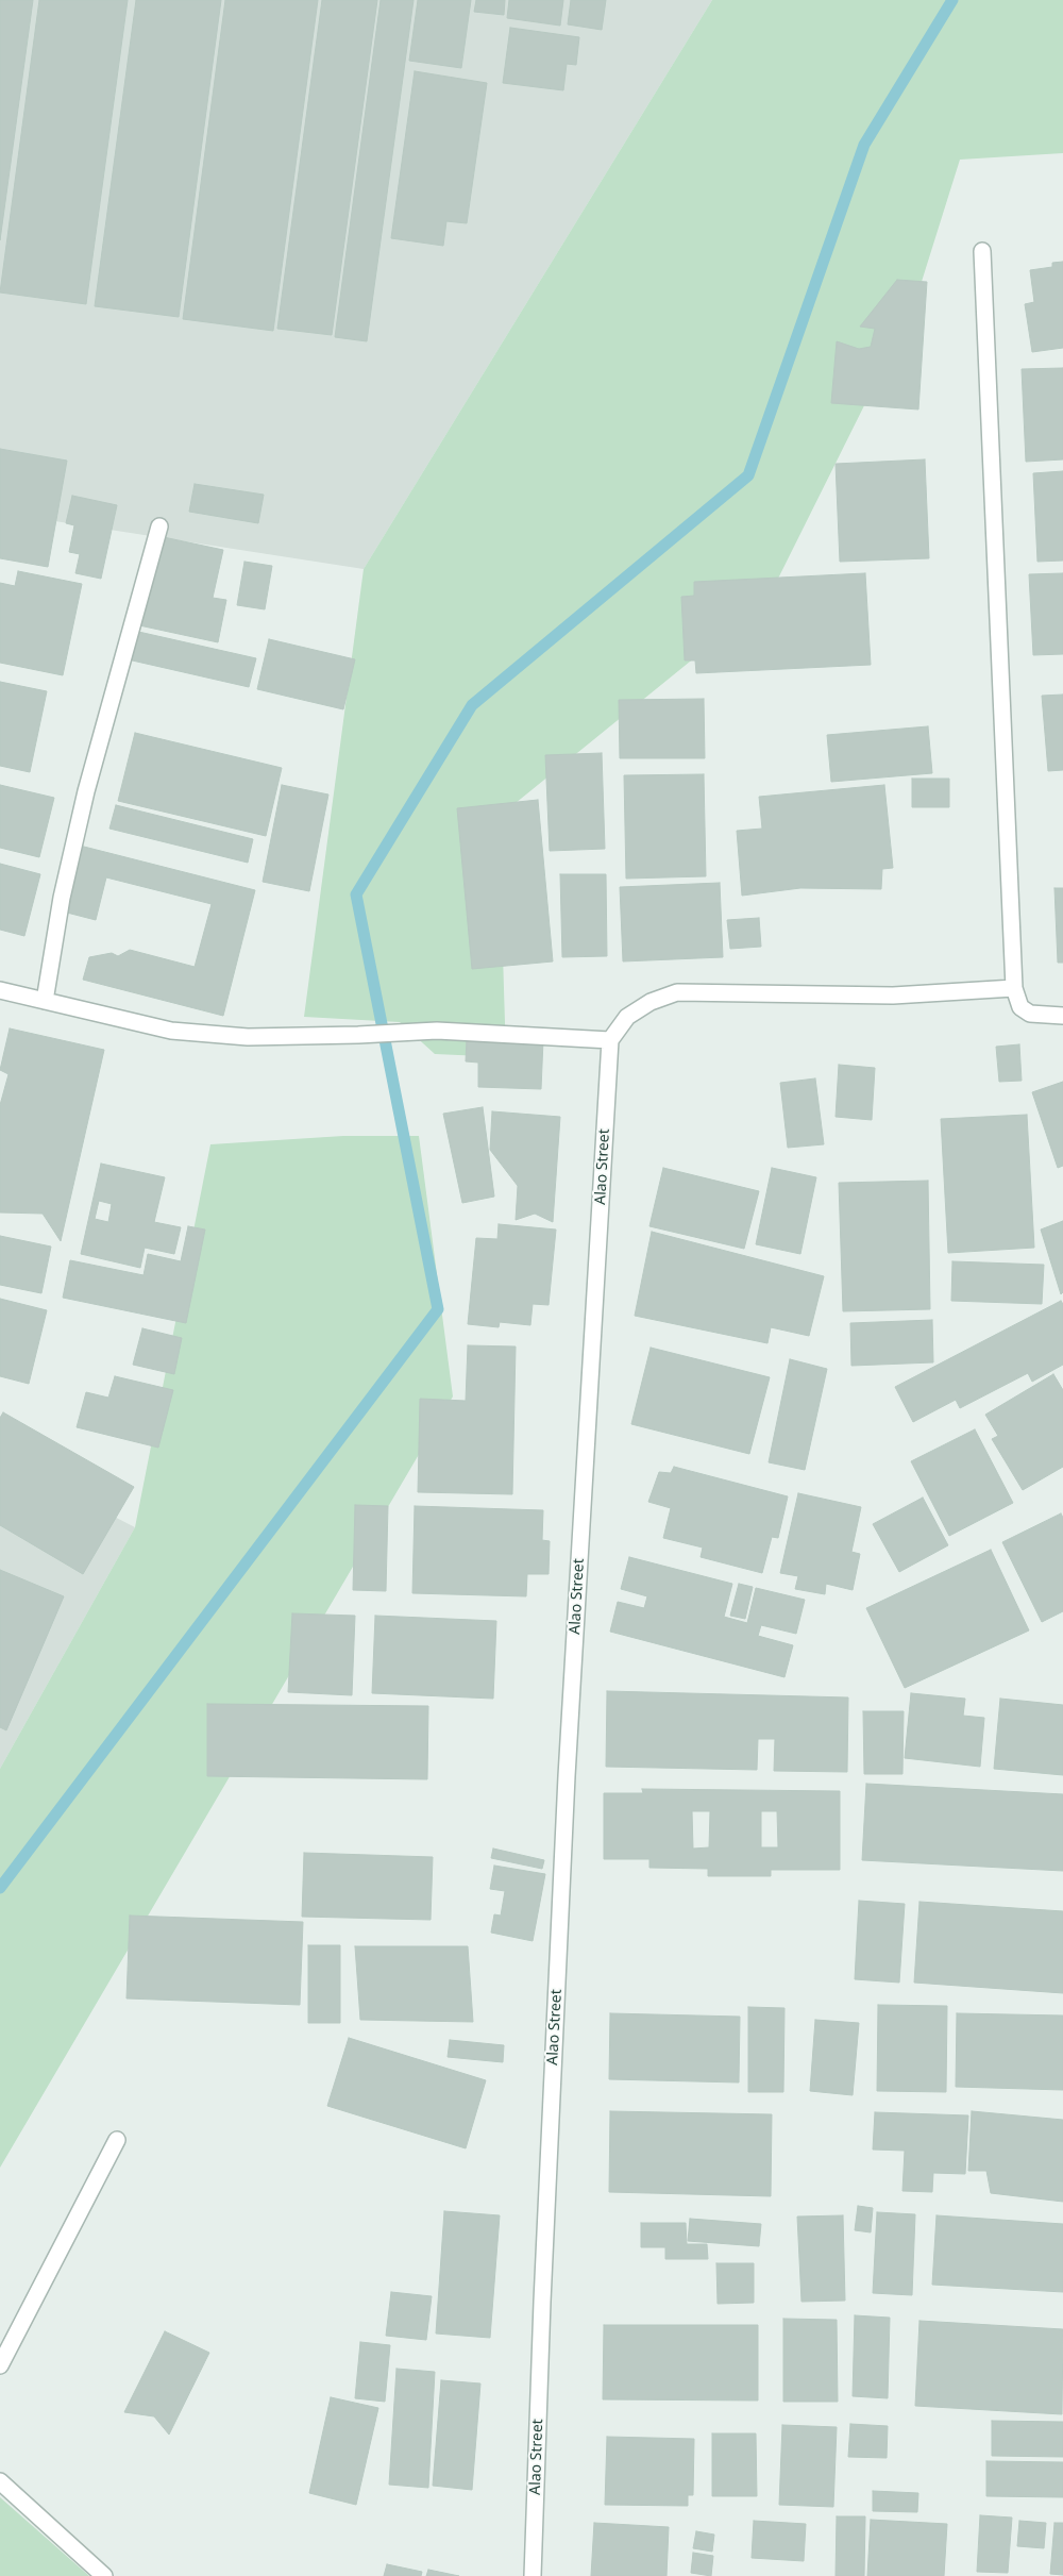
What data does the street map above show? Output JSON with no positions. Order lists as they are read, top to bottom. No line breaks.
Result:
{"streets":{"street":["Alao Street"]}}
